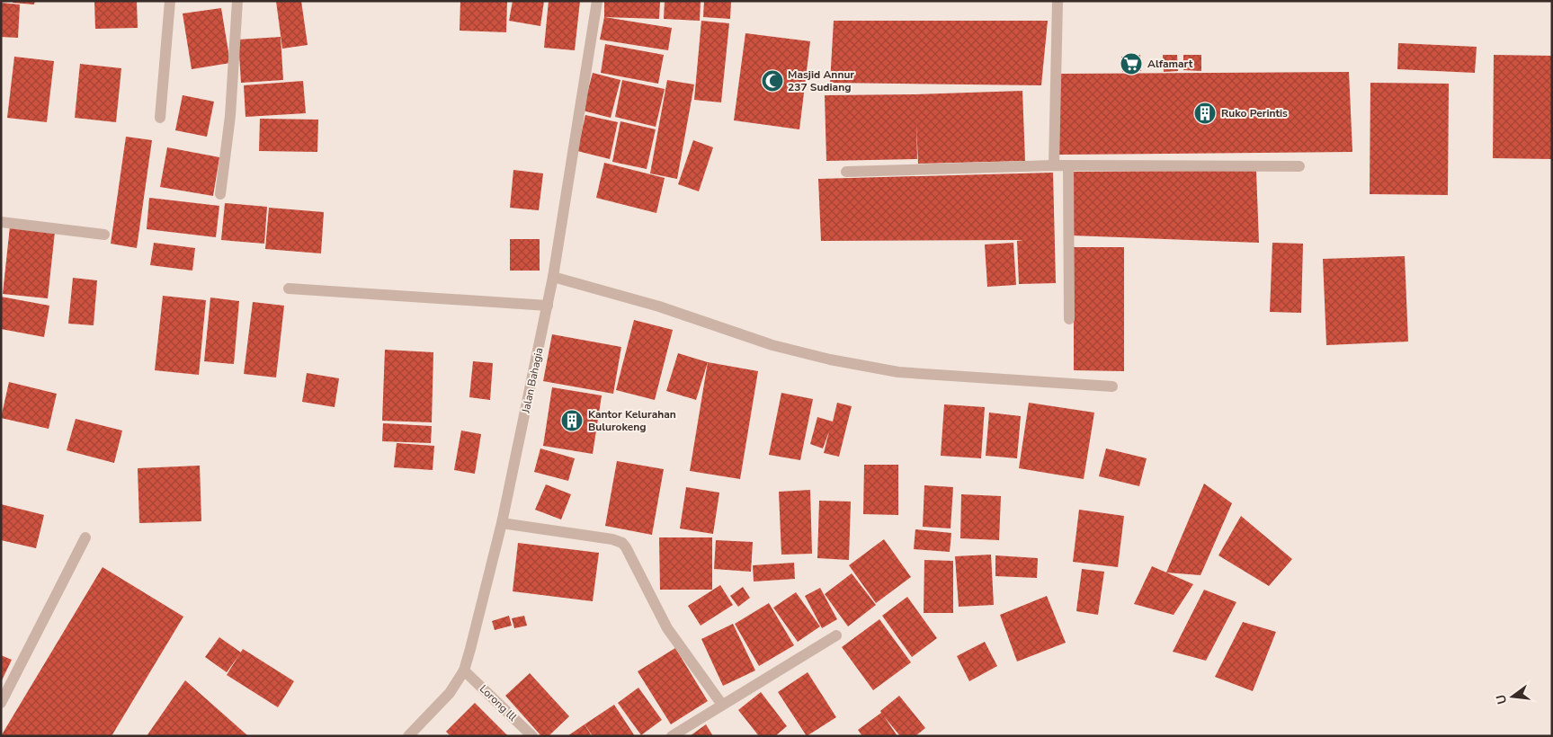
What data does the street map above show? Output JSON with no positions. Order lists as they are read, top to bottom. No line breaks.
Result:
{"streets":{"street":["Jalan Bahagia","Lorong lll"]},"crossings":[["Jalan Bahagia","Lorong lll"]],"places":{"supermarket":["Alfamart"],"mosque":["Masjid Annur 237 Sudiang"],"building":["Ruko Perintis","Kantor Kelurahan Bulurokeng"]},"north":"left"}
